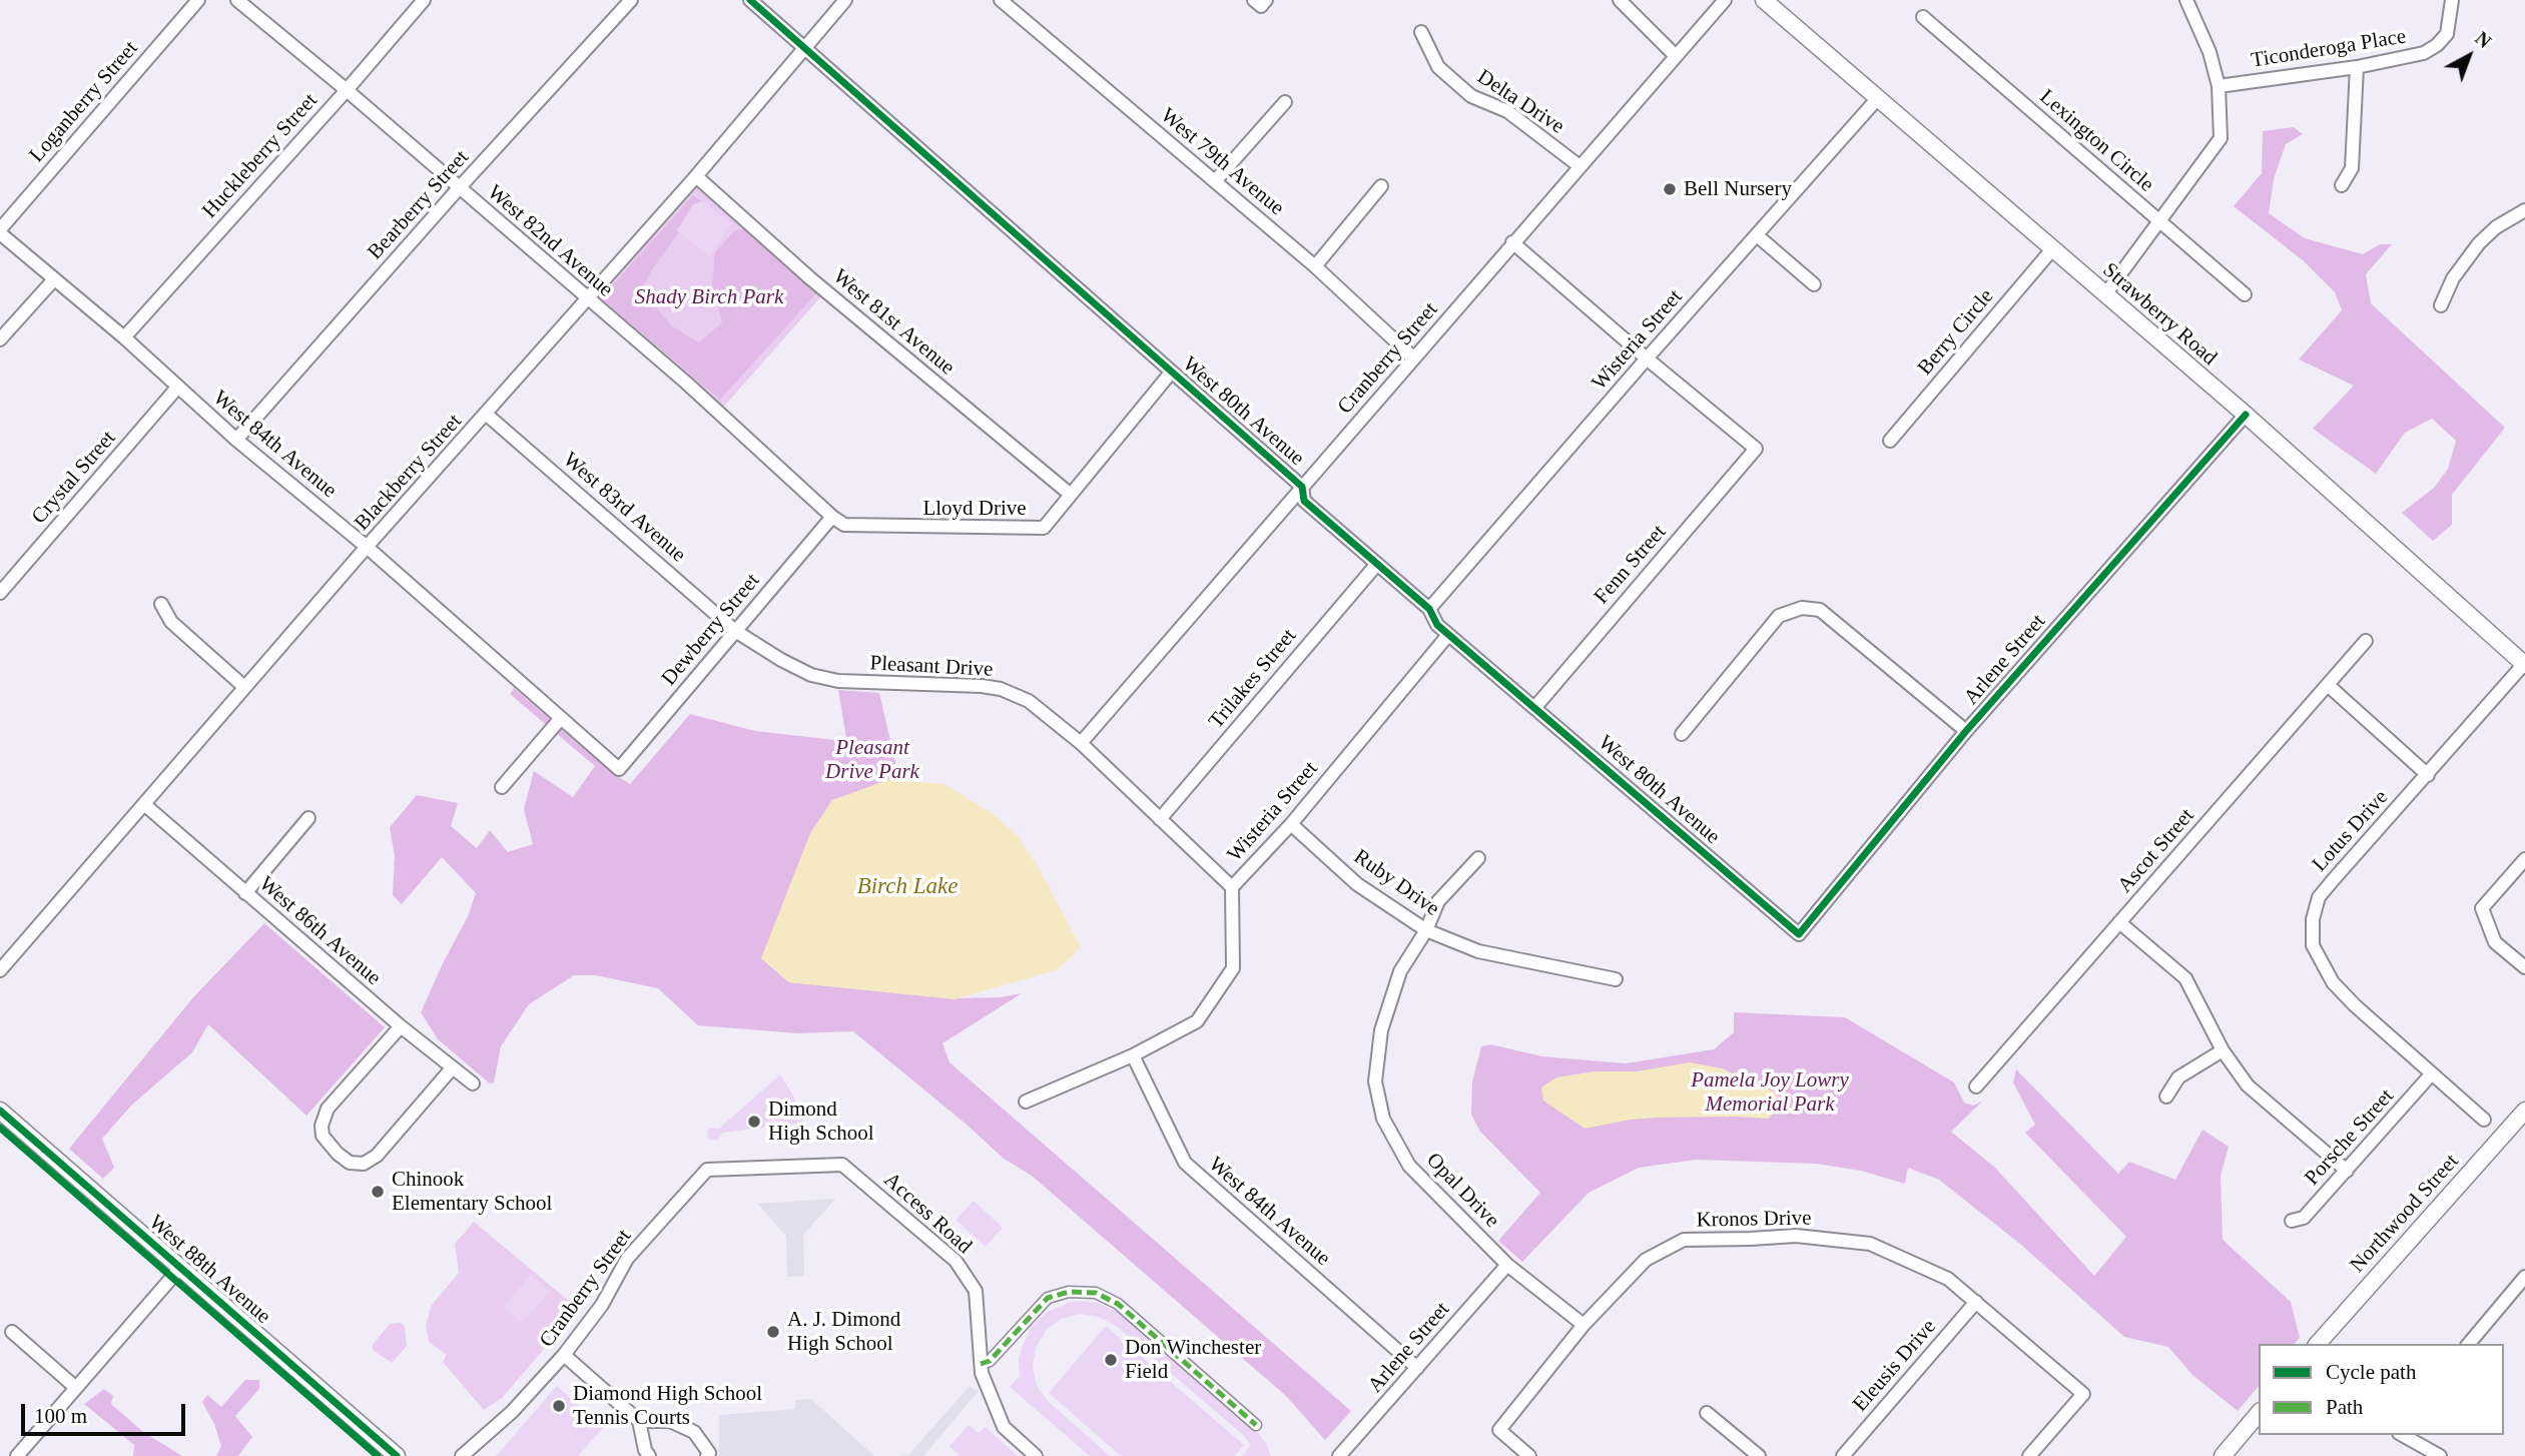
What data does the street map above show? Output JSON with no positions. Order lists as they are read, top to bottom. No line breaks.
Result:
{"streets":{"street":["Ticonderoga Place","Loganberry Street","Delta Drive","Lexington Circle","Huckleberry Street","West 79th Avenue","Bearberry Street","West 82nd Avenue","Strawberry Road","West 81st Avenue","Berry Circle","Wisteria Street","Cranberry Street","West 80th Avenue","West 84th Avenue","Blackberry Street","Crystal Street","West 83rd Avenue","Lloyd Drive","Fenn Street","Dewberry Street","Arlene Street","Pleasant Drive","Trilakes Street","Lotus Drive","Ascot Street","Ruby Drive","West 86th Avenue","Porsche Street","Opal Drive","Access Road","Northwood Street","Kronos Drive","West 88th Avenue","Eleusis Drive"]},"crossings":[["Loganberry Street","West 84th Avenue"],["Delta Drive","Cranberry Street"],["Huckleberry Street","West 82nd Avenue"],["Huckleberry Street","West 84th Avenue"],["West 79th Avenue","Cranberry Street"],["Bearberry Street","West 82nd Avenue"],["Bearberry Street","West 84th Avenue"],["West 82nd Avenue","Blackberry Street"],["West 82nd Avenue","Lloyd Drive"],["West 82nd Avenue","Dewberry Street"],["Strawberry Road","Berry Circle"],["Strawberry Road","Wisteria Street"],["Strawberry Road","Arlene Street"],["Strawberry Road","Lotus Drive"],["West 81st Avenue","Blackberry Street"],["West 81st Avenue","Lloyd Drive"],["Wisteria Street","West 80th Avenue"],["Wisteria Street","West 84th Avenue"],["Wisteria Street","Fenn Street"],["Wisteria Street","Pleasant Drive"],["Wisteria Street","Ruby Drive"],["Cranberry Street","West 80th Avenue"],["Cranberry Street","Pleasant Drive"],["Cranberry Street","Access Road"],["West 80th Avenue","Blackberry Street"],["West 80th Avenue","Lloyd Drive"],["West 80th Avenue","Fenn Street"],["West 80th Avenue","Arlene Street"],["West 80th Avenue","Trilakes Street"],["West 84th Avenue","Blackberry Street"],["West 84th Avenue","Crystal Street"],["West 84th Avenue","Dewberry Street"],["West 84th Avenue","Arlene Street"],["Blackberry Street","West 83rd Avenue"],["Blackberry Street","West 86th Avenue"],["West 83rd Avenue","Dewberry Street"],["West 83rd Avenue","Pleasant Drive"],["Lloyd Drive","Dewberry Street"],["Dewberry Street","Pleasant Drive"],["Arlene Street","Opal Drive"],["Pleasant Drive","Trilakes Street"],["Lotus Drive","Porsche Street"],["Ruby Drive","Opal Drive"],["Opal Drive","Kronos Drive"],["Kronos Drive","Eleusis Drive"]],"water":["Birch Lake"],"parks":["Shady Birch Park","Pleasant Drive Park","Pamela Joy Lowry Memorial Park"],"places":["Bell Nursery","Dimond High School","Chinook Elementary School","A. J. Dimond High School","Don Winchester Field","Diamond High School Tennis Courts"],"legend":["Cycle path","Path"],"scale_bar":"100 m","north":"top right"}
